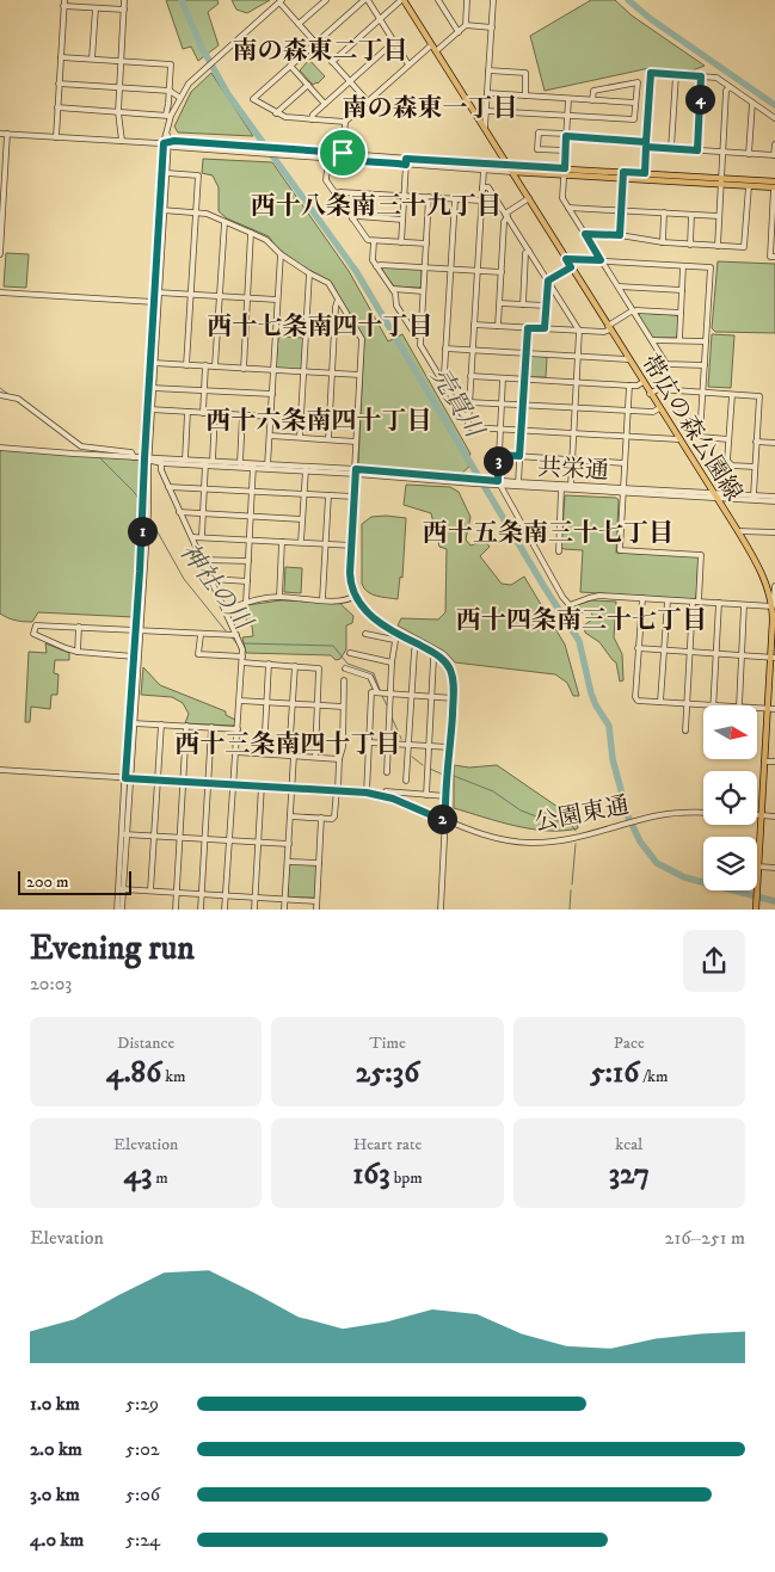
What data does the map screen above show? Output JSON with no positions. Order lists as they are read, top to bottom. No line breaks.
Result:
{"streets":{"main road":["帯広の森公園線"],"street":["共栄通","公園東通"]},"crossings":[["帯広の森公園線","共栄通"]],"districts":["南の森東二丁目","南の森東一丁目","西十八条南三十九丁目","西十七条南四十丁目","西十六条南四十丁目","西十五条南三十七丁目","西十四条南三十七丁目","西十三条南四十丁目"],"water":["売買川","神社の川"],"scale_bar":"200 m","north":"right","page":{"pins":["4","3","1","2"],"scale":"200 m","heading":["Evening run","20:03"],"stats":[["Distance","4.86 km"],["Time","25:36"],["Pace","5:16 /km"],["Elevation","43 m"],["Heart rate","163 bpm"],["kcal","327"]],"chart":["Elevation","216–251 m"],"list":[{"name":"1.0 km","note":"5:29"},{"name":"2.0 km","note":"5:02"},{"name":"3.0 km","note":"5:06"},{"name":"4.0 km","note":"5:24"}]}}
